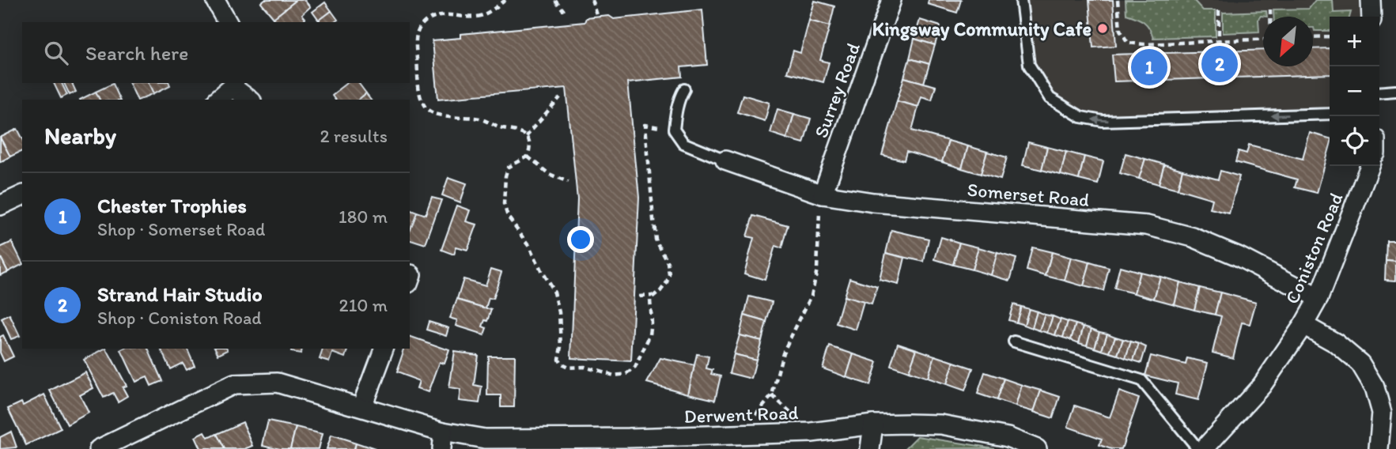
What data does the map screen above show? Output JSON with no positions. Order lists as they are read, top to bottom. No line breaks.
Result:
{"streets":{"street":["Surrey Road","Somerset Road","Coniston Road","Derwent Road"]},"crossings":[["Surrey Road","Somerset Road"],["Somerset Road","Coniston Road"]],"places":["Kingsway Community Cafe"],"north":"bottom left","page":{"map_buttons":["+","−"],"search":"Search here","pins":["2","1"],"heading":["Nearby","2 results"],"list":[{"mark":"1","name":"Chester Trophies","note":"Shop · Somerset Road","value":"180 m"},{"mark":"2","name":"Strand Hair Studio","note":"Shop · Coniston Road","value":"210 m"}]}}
